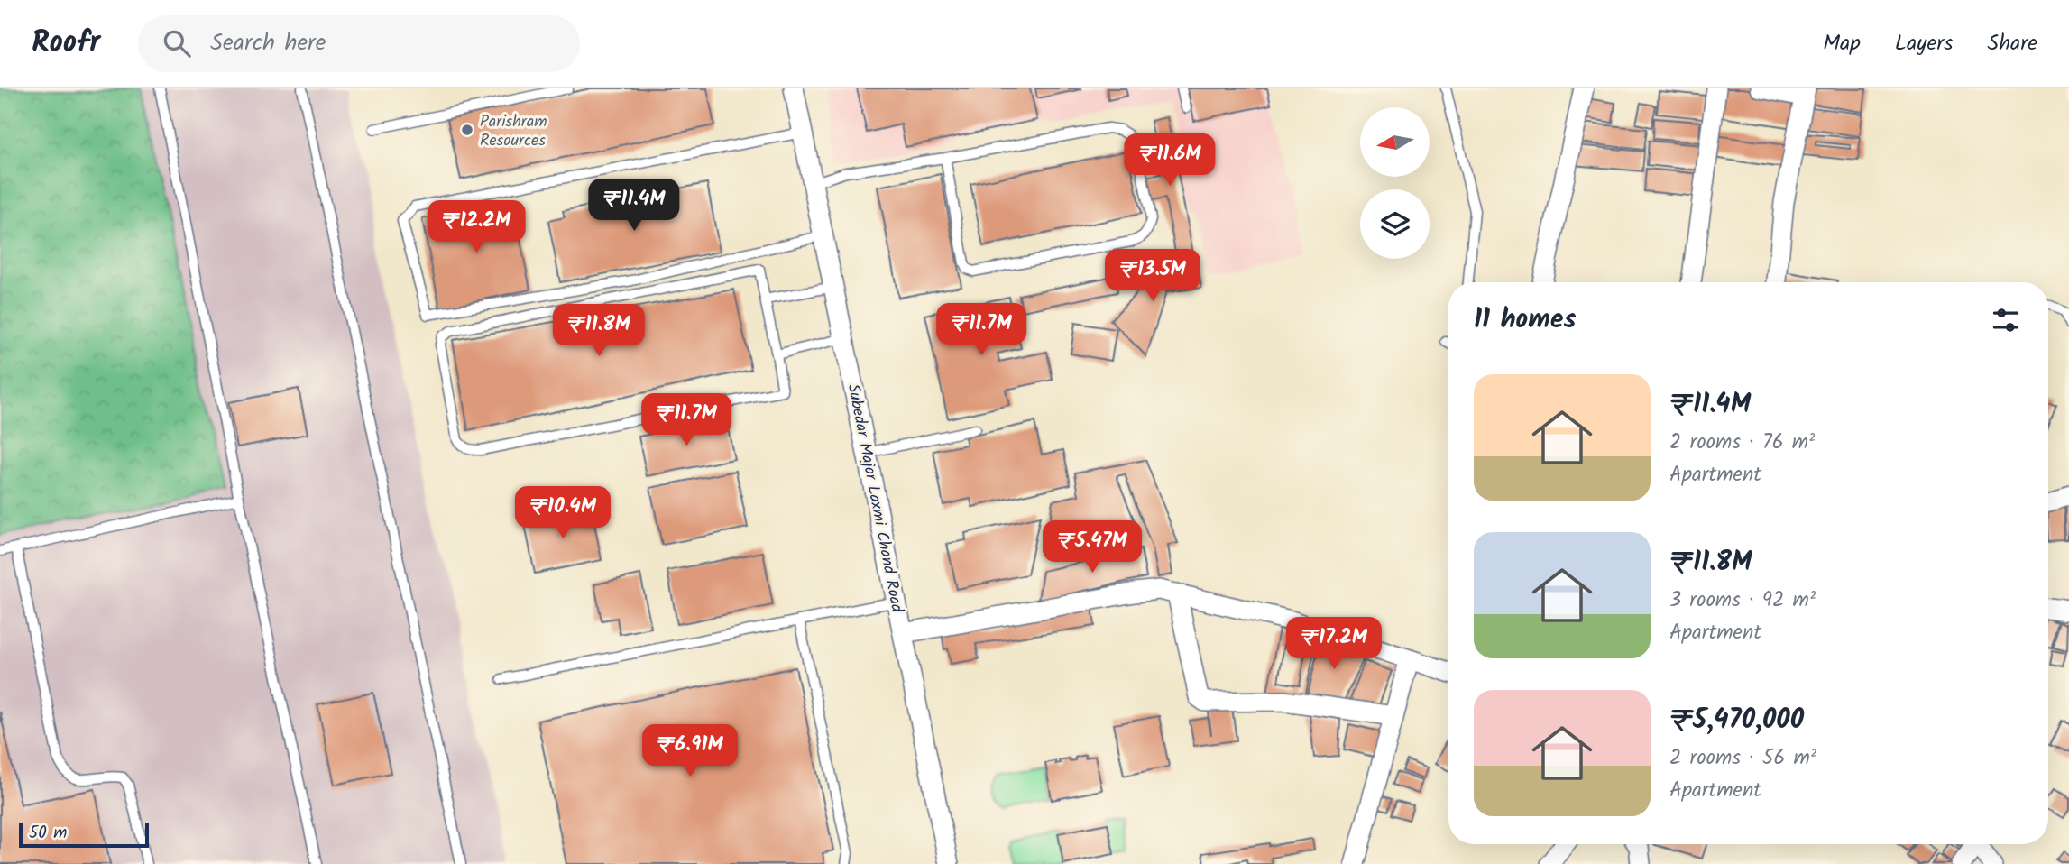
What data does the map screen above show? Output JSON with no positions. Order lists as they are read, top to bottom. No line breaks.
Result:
{"streets":{"street":["Subedar Major Laxmi Chand Road"]},"places":["Parishram Resources"],"scale_bar":"50 m","north":"left","page":{"header":"Roofr","search":"Search here","nav":["Map","Layers","Share"],"price":["₹11.6M","₹11.4M","₹12.2M","₹13.5M","₹11.7M","₹11.8M","₹11.7M","₹10.4M","₹5.47M","₹17.2M","₹6.91M"],"heading":"11 homes","list":[{"name":"₹11.4M","note":"2 rooms · 76 m² · Apartment"},{"name":"₹11.8M","note":"3 rooms · 92 m² · Apartment"},{"name":"₹5,470,000","note":"2 rooms · 56 m² · Apartment"}],"scale":"50 m"}}
